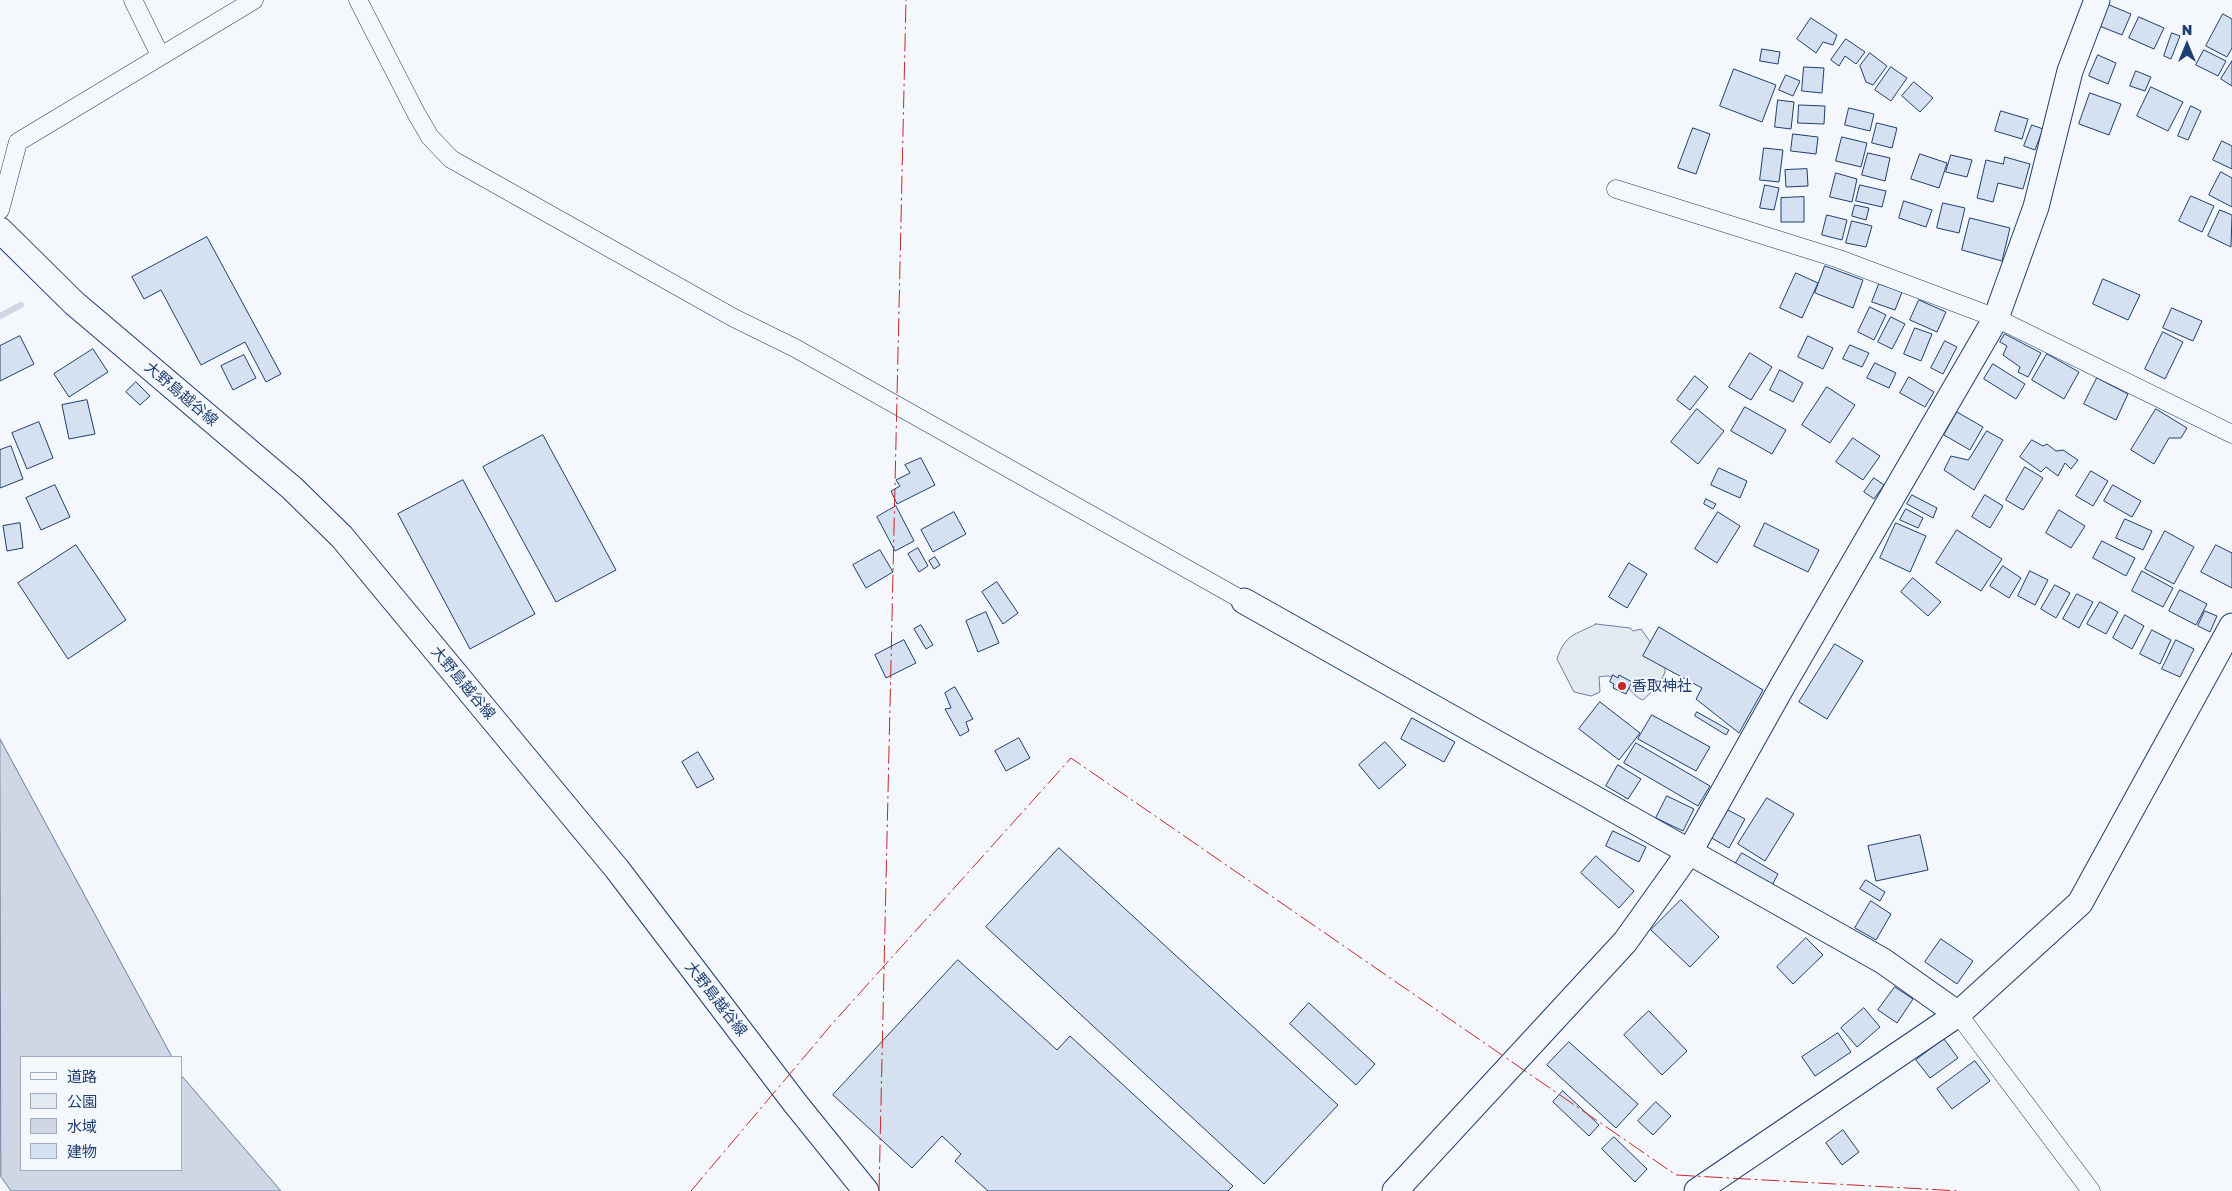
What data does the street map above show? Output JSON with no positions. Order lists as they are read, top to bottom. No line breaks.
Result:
{"streets":{"street":["大野島越谷線"]},"places":["香取神社"],"legend":["道路","公園","水域","建物"],"north":"top"}
